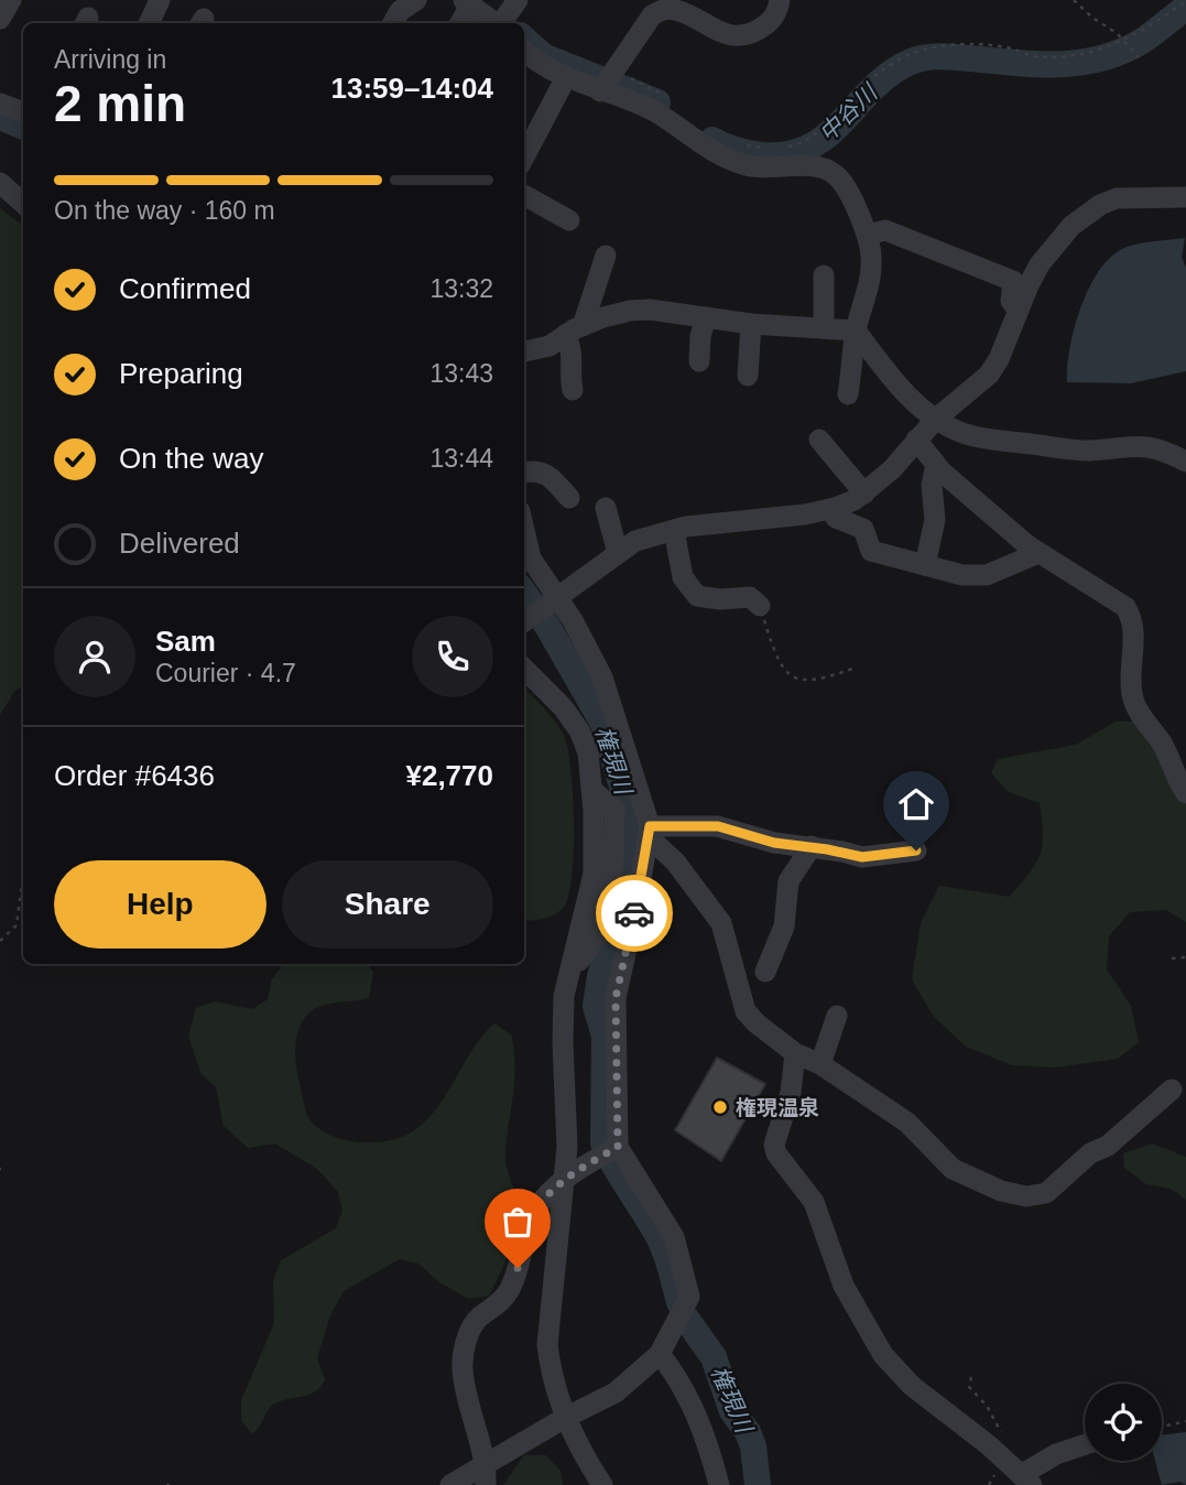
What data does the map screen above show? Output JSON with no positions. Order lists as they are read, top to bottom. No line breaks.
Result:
{"water":["中谷川","権現川"],"places":["権現温泉"],"page":{"heading":["2 min","Arriving in","13:59–14:04"],"panel":["Sam","Courier · 4.7","Order #6436","¥2,770"],"bar":"On the way · 160 m","list":[["Confirmed","13:32"],["Preparing","13:43"],["On the way","13:44"],"Delivered"],"buttons":["Help","Share"]}}
